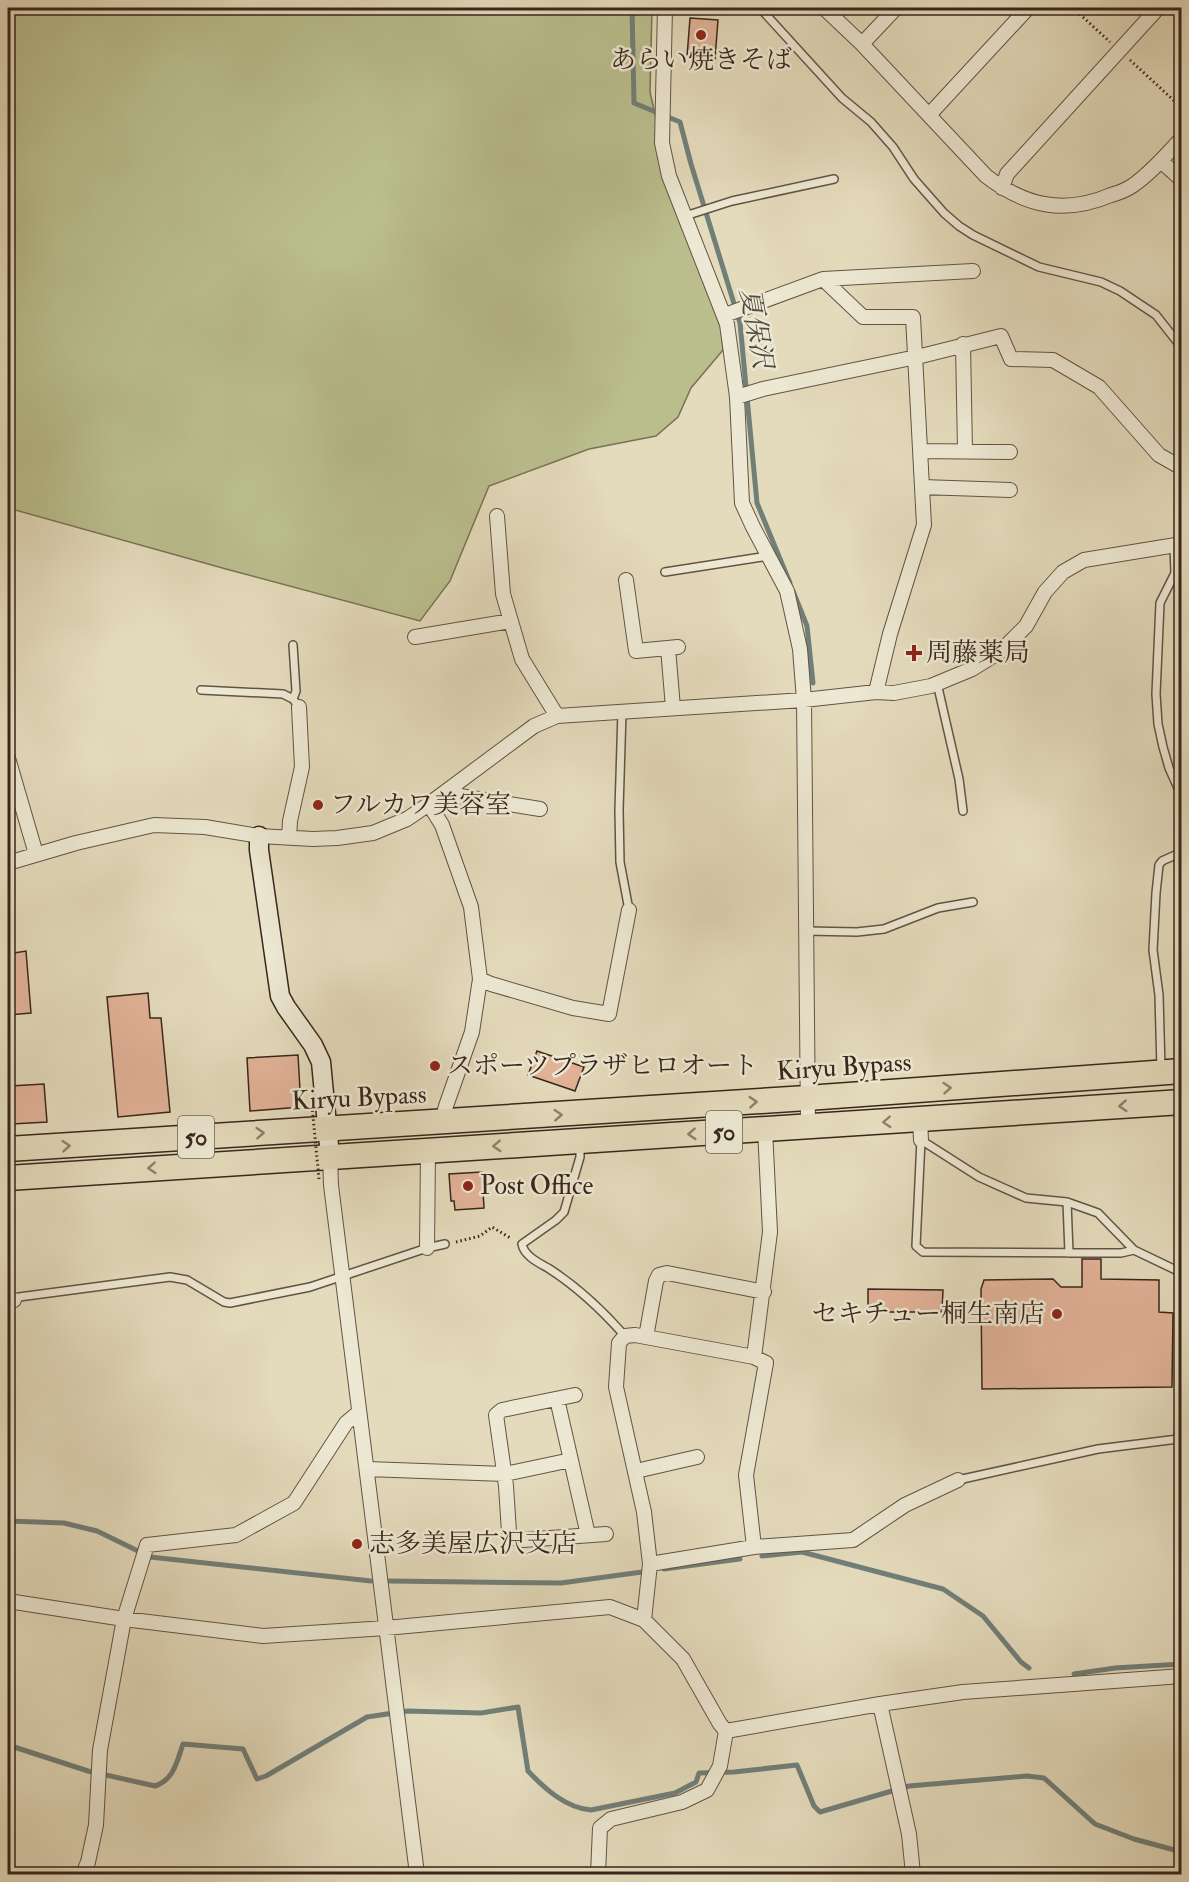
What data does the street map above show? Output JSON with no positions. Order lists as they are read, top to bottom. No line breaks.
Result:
{"streets":{"highway":["Kiryu Bypass","50"]},"water":["夏保沢"],"places":{"other":["あらい焼きそば","フルカワ美容室","スポーツプラザヒロオート","Post Office","セキチュー桐生南店","志多美屋広沢支店"],"health":["周藤薬局"]}}
